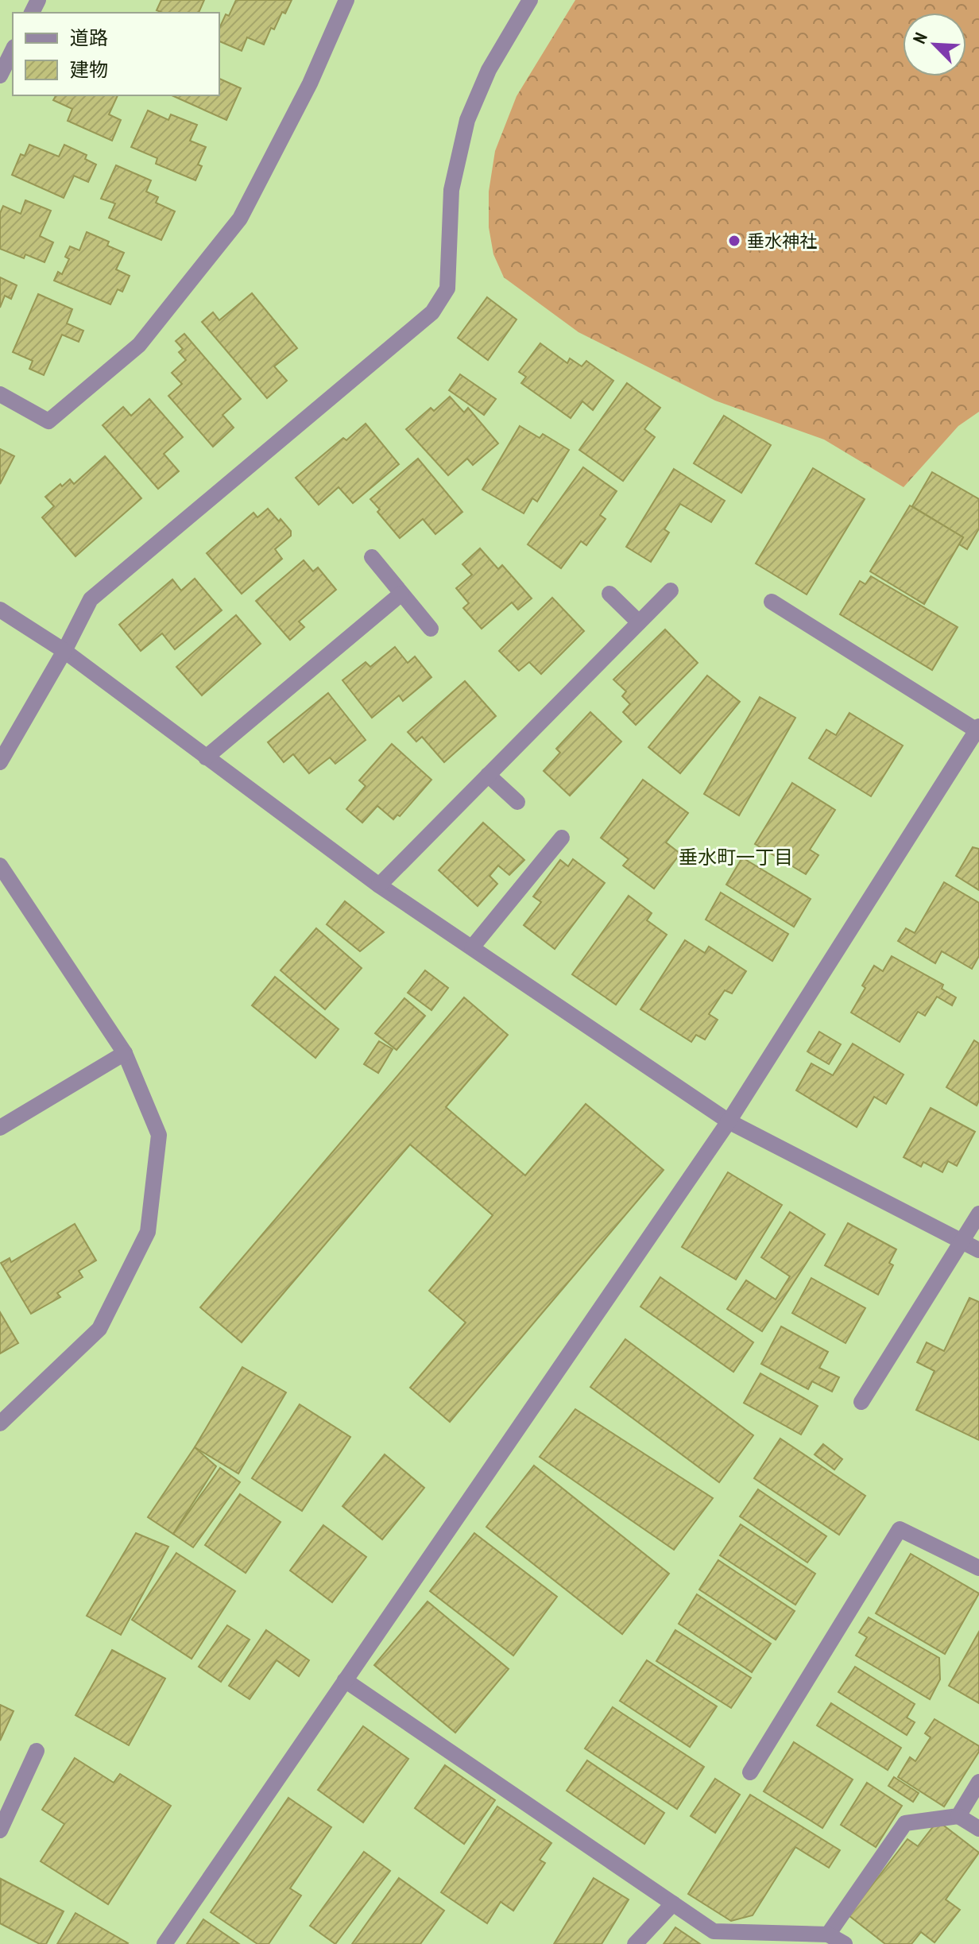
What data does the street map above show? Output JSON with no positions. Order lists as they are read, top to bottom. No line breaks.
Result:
{"districts":["垂水町一丁目"],"places":["垂水神社"],"legend":["道路","建物"],"north":"top left"}
